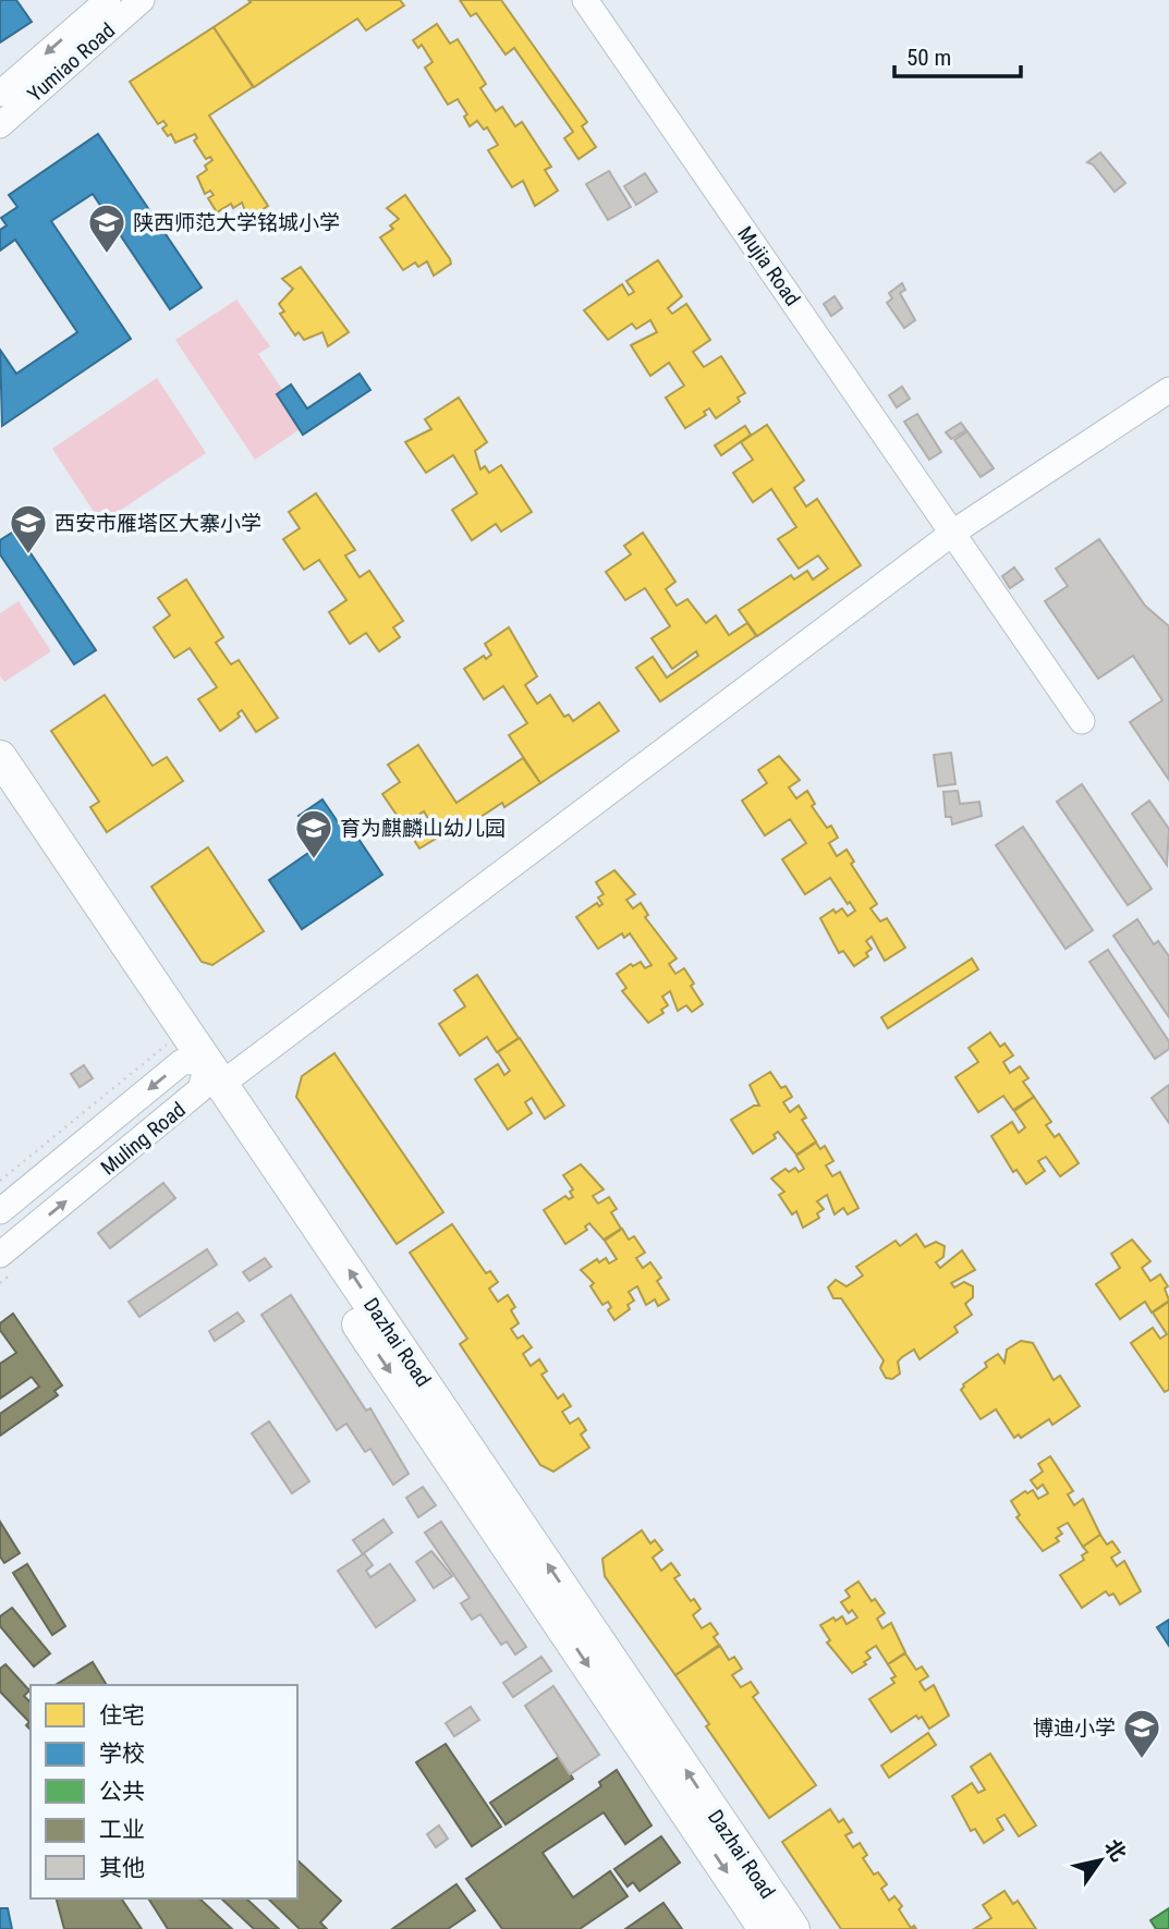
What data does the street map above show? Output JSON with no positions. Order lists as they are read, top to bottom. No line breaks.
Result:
{"streets":{"main road":["Dazhai Road"],"street":["Yumiao Road","Mujia Road","Muling Road"]},"crossings":[["Muling Road","Dazhai Road"]],"places":{"school or university":["陕西师范大学铭城小学","西安市雁塔区大寨小学","育为麒麟山幼儿园","博迪小学"]},"legend":["住宅","学校","公共","工业","其他"],"scale_bar":"50 m","north":"top right"}
